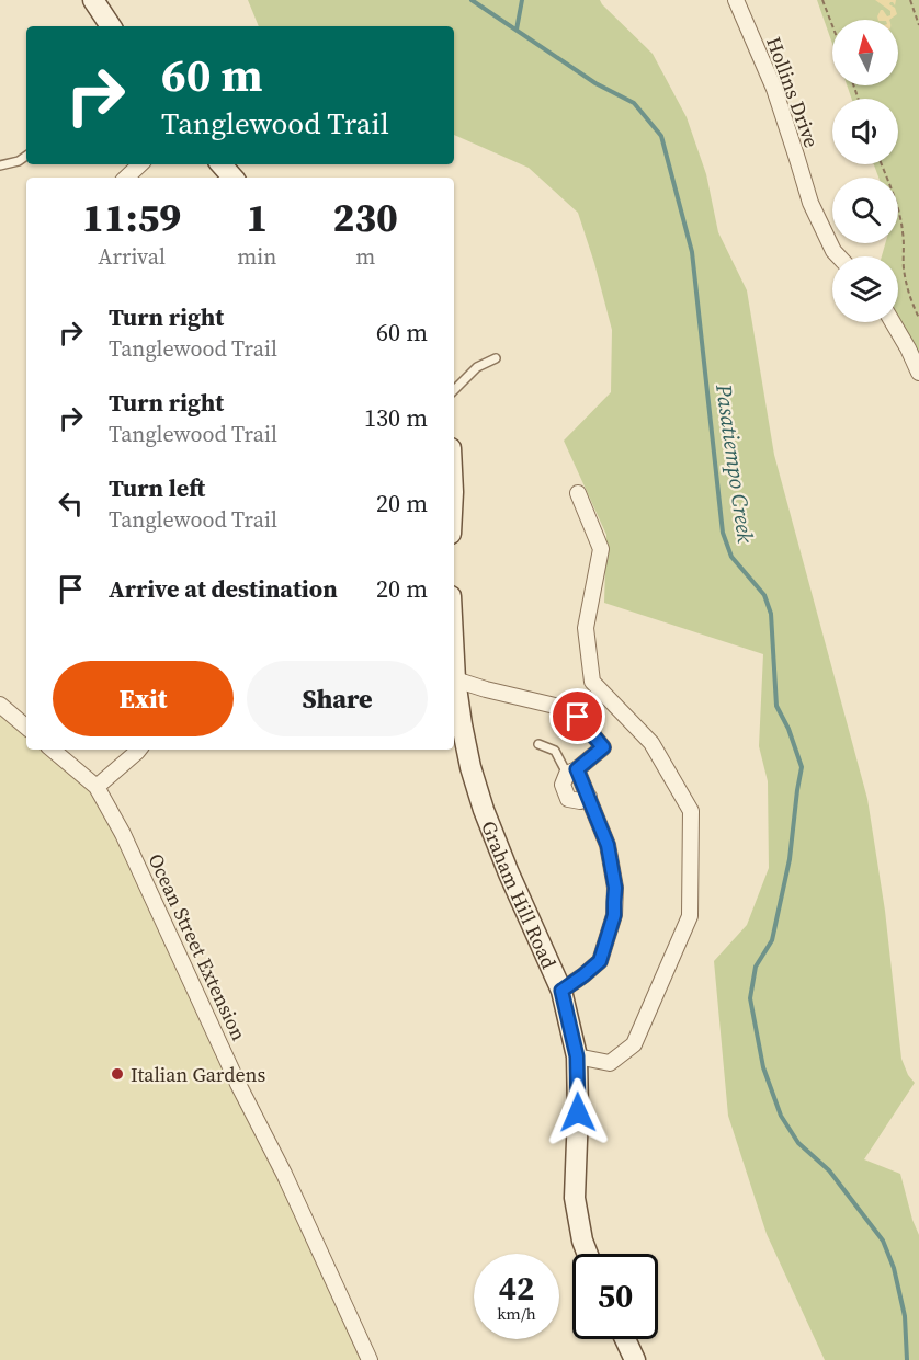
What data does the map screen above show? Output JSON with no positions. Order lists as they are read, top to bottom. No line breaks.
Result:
{"streets":{"main road":["Graham Hill Road"],"street":["Hollins Drive","Ocean Street Extension"]},"water":["Pasatiempo Creek"],"places":["Italian Gardens"],"north":"top","page":{"turn":["60 m","Tanglewood Trail"],"eta":["11:59","Arrival","1","min","230","m"],"list":[{"name":"Turn right","note":"Tanglewood Trail","value":"60 m"},{"name":"Turn right","note":"Tanglewood Trail","value":"130 m"},{"name":"Turn left","note":"Tanglewood Trail","value":"20 m"},{"name":"Arrive at destination","value":"20 m"}],"buttons":["Exit","Share"],"speed":"42 km/h","limit":"50"}}
